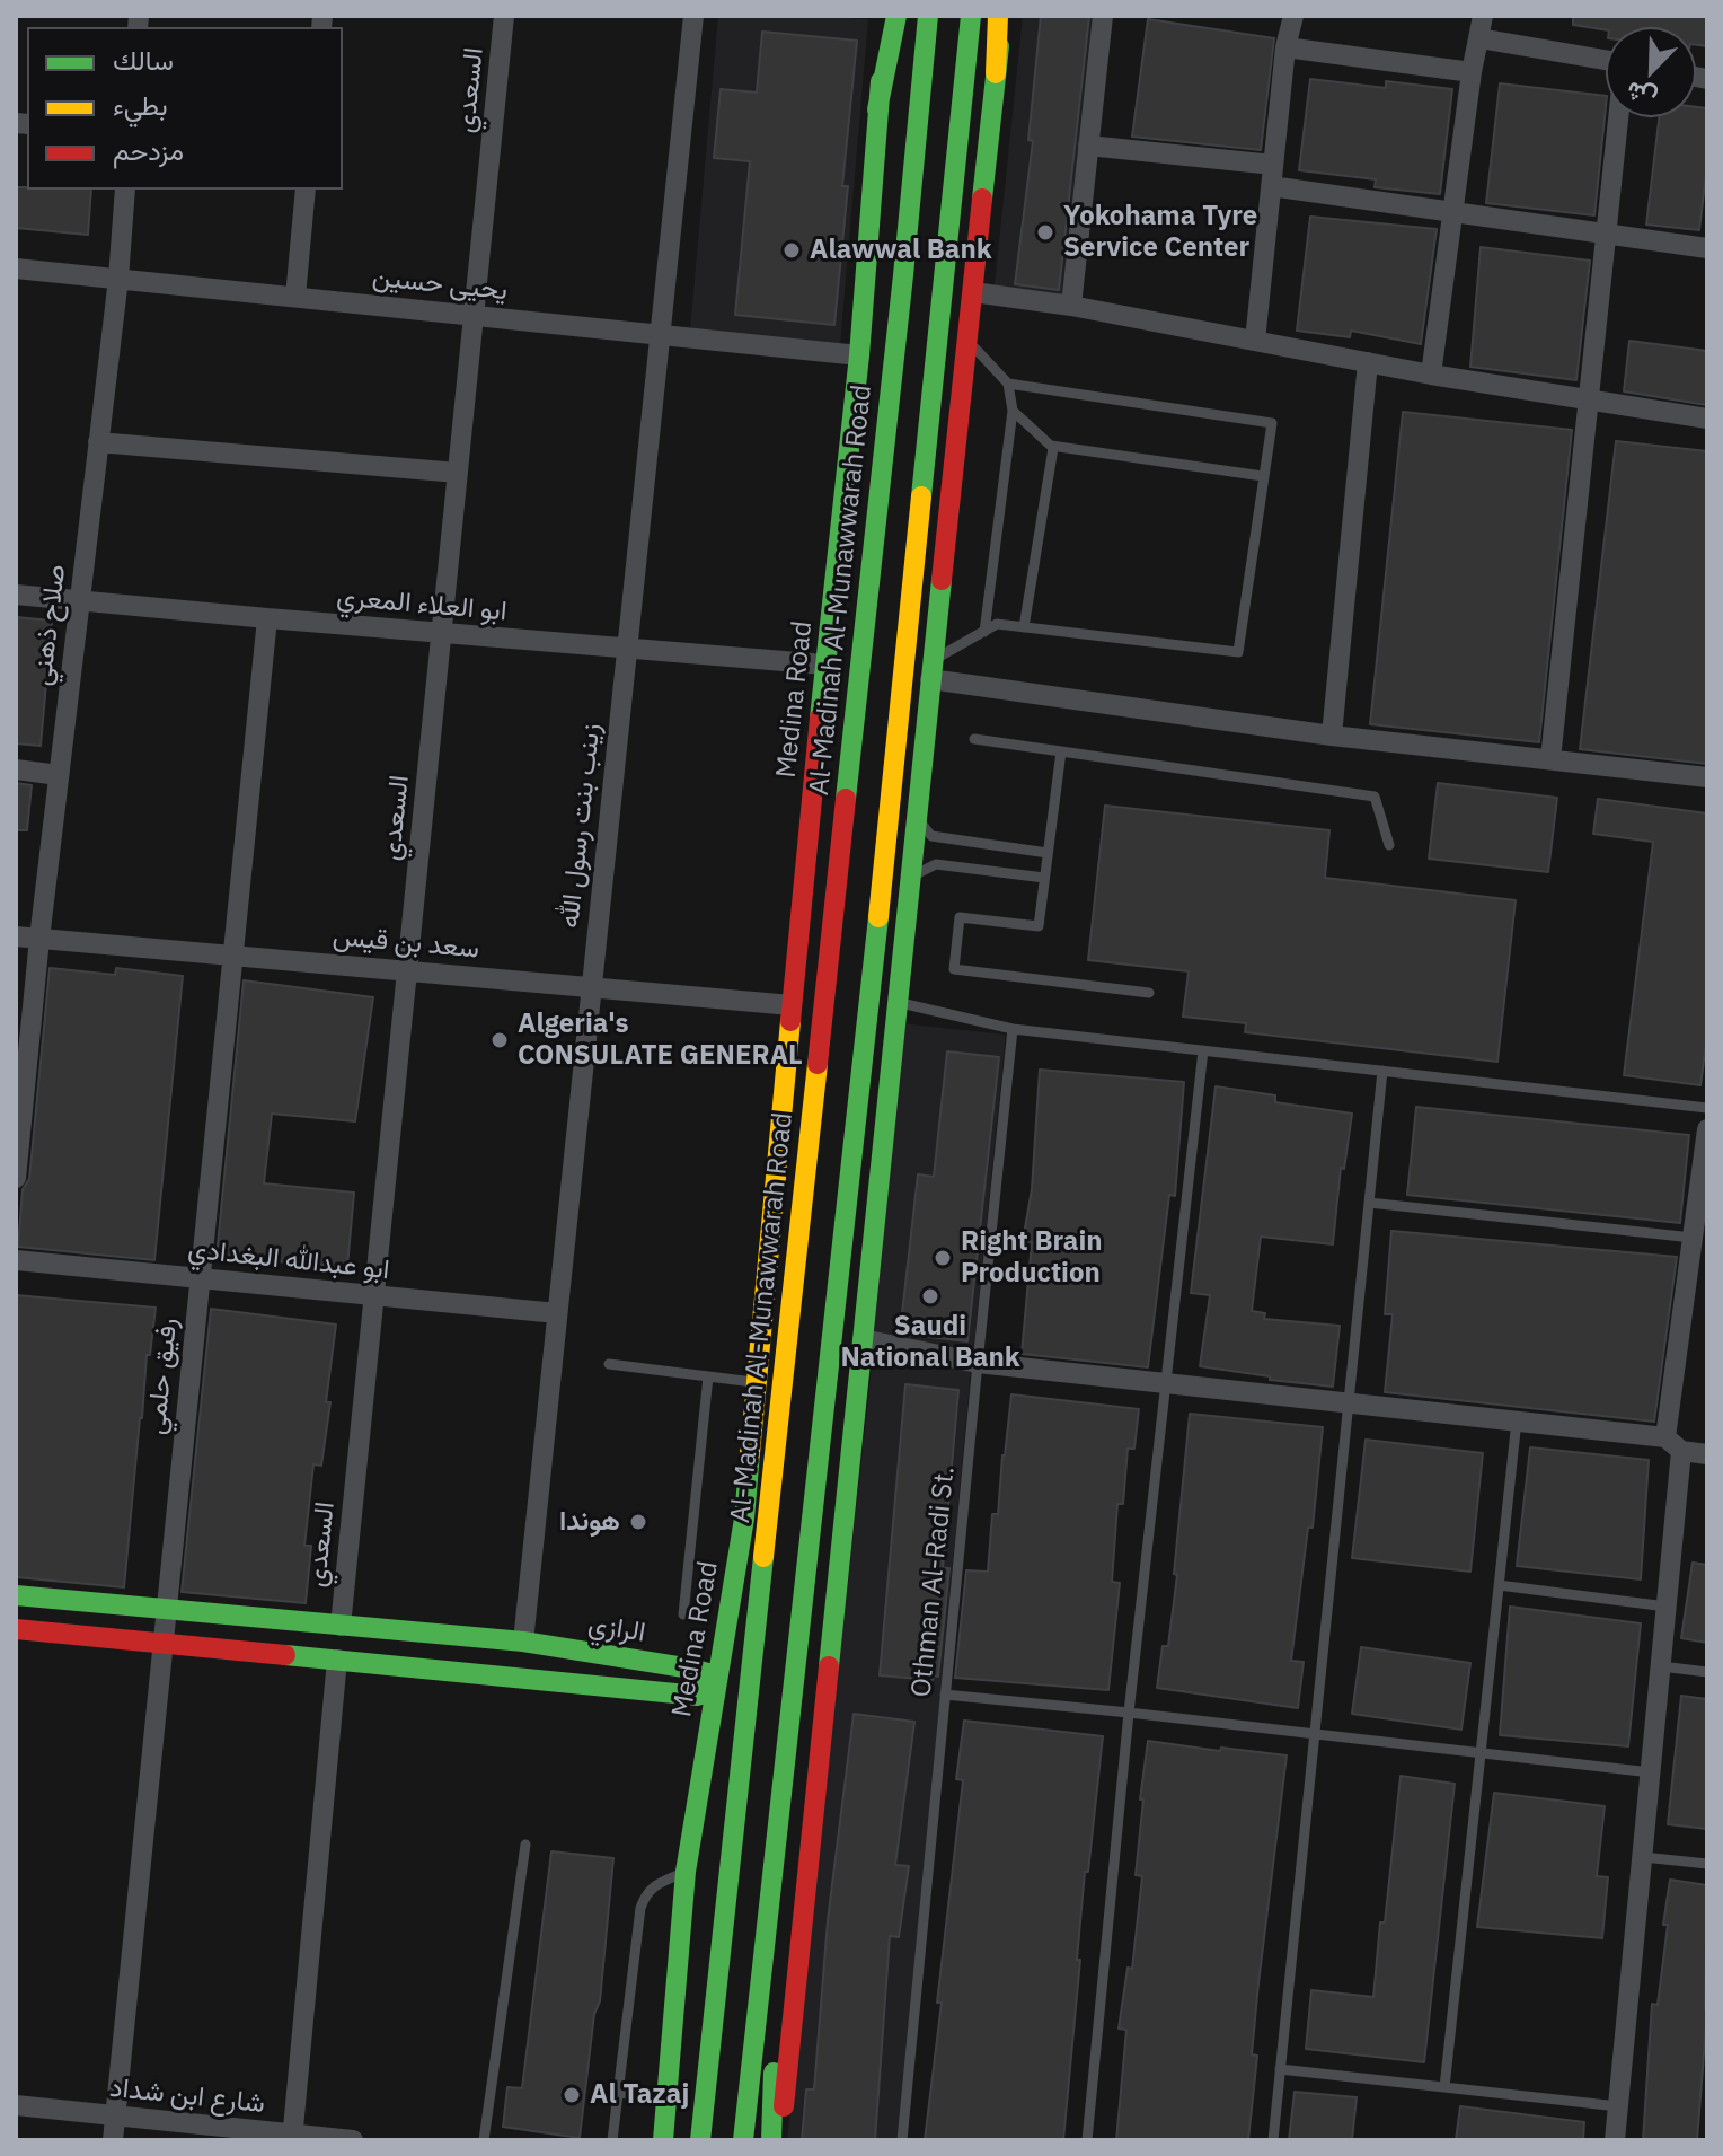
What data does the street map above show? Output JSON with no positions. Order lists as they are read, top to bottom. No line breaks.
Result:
{"streets":{"main road":["Al-Madinah Al-Munawwarah Road","Medina Road","الرازي"],"street":["السعدي","يحيى حسين","ابو العلاء المعري","صلاح ذهني","زينب بنت رسول الله","سعد بن قيس","ابو عبدالله البغدادي","رفيق حلمي","شارع ابن شداد"],"lane":["Othman Al-Radi St."]},"crossings":[["السعدي","يحيى حسين"],["السعدي","ابو العلاء المعري"],["السعدي","سعد بن قيس"],["السعدي","ابو عبدالله البغدادي"],["السعدي","الرازي"],["يحيى حسين","صلاح ذهني"],["يحيى حسين","Medina Road"],["يحيى حسين","زينب بنت رسول الله"],["ابو العلاء المعري","صلاح ذهني"],["ابو العلاء المعري","Medina Road"],["ابو العلاء المعري","زينب بنت رسول الله"],["ابو العلاء المعري","رفيق حلمي"],["صلاح ذهني","سعد بن قيس"],["Medina Road","سعد بن قيس"],["Medina Road","الرازي"],["زينب بنت رسول الله","سعد بن قيس"],["زينب بنت رسول الله","ابو عبدالله البغدادي"],["زينب بنت رسول الله","الرازي"],["سعد بن قيس","رفيق حلمي"],["ابو عبدالله البغدادي","رفيق حلمي"],["رفيق حلمي","الرازي"],["رفيق حلمي","شارع ابن شداد"]],"places":["Yokohama Tyre Service Center","Alawwal Bank","Algeria's CONSULATE GENERAL","Right Brain Production","Saudi National Bank","هوندا","Al Tazaj"],"legend":["سالك","بطيء","مزدحم"],"north":"bottom left"}
